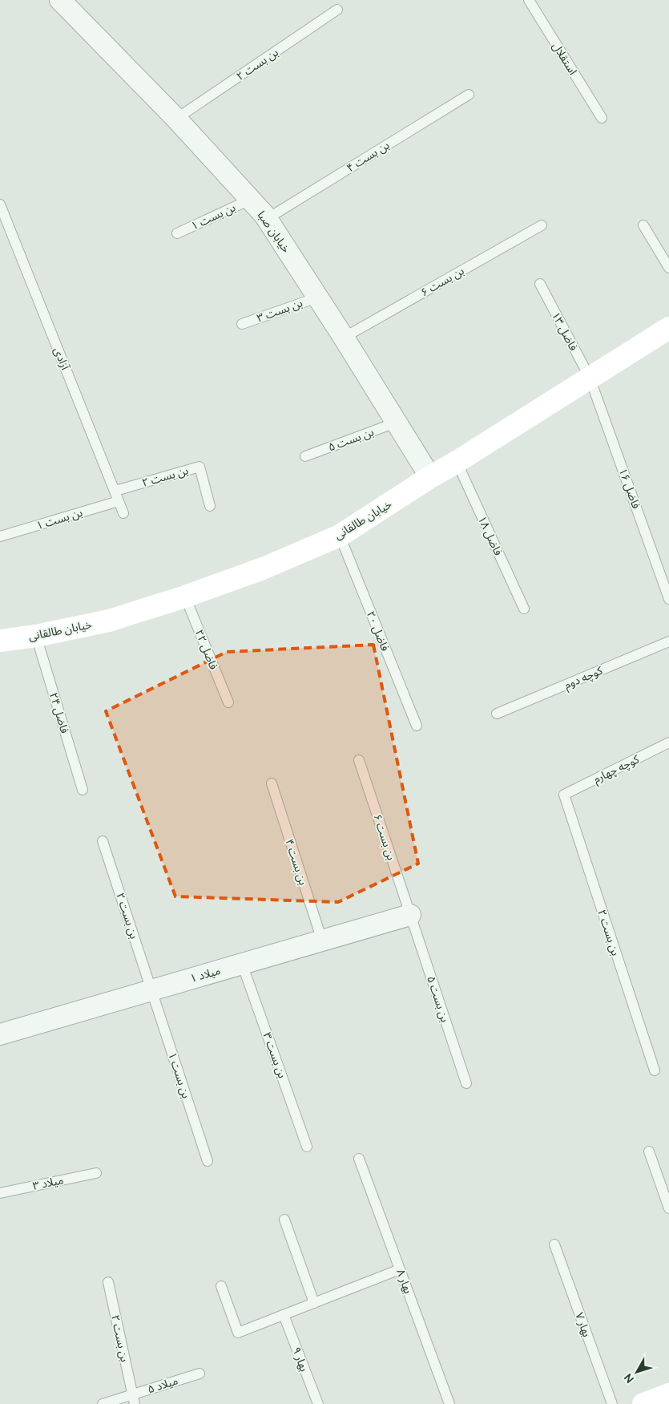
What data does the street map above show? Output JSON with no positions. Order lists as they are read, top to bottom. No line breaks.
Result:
{"streets":{"main road":["خیابان طالقانی"],"street":["خیابان صبا","میلاد ۱"],"lane":["استقلال","بن بست ۲","بن بست ۴","بن بست ۱","بن بست ۶","بن بست ۳","فاضل ۱۳","آزادی","بن بست ۵","فاضل ۱۶","فاضل ۱۸","فاضل ۲۰","فاضل ۲۲","کوچه دوم","فاضل ۲۴","کوچه چهارم","میلاد ۳","بهار ۸","بهار ۷","بهار ۹","میلاد ۵"]},"crossings":[["بن بست ۲","بن بست ۱"],["بن بست ۲","خیابان صبا"],["بن بست ۲","آزادی"],["بن بست ۲","کوچه چهارم"],["بن بست ۲","میلاد ۱"],["بن بست ۲","میلاد ۵"],["بن بست ۴","خیابان صبا"],["بن بست ۴","میلاد ۱"],["بن بست ۱","خیابان صبا"],["بن بست ۱","آزادی"],["بن بست ۱","میلاد ۱"],["خیابان صبا","بن بست ۶"],["خیابان صبا","بن بست ۳"],["خیابان صبا","بن بست ۵"],["خیابان صبا","خیابان طالقانی"],["بن بست ۶","بن بست ۵"],["بن بست ۶","میلاد ۱"],["بن بست ۳","میلاد ۱"],["فاضل ۱۳","فاضل ۱۶"],["فاضل ۱۳","خیابان طالقانی"],["بن بست ۵","میلاد ۱"],["فاضل ۱۶","خیابان طالقانی"],["خیابان طالقانی","فاضل ۱۸"],["خیابان طالقانی","فاضل ۲۰"],["خیابان طالقانی","فاضل ۲۲"],["خیابان طالقانی","فاضل ۲۴"]],"north":"bottom left"}
